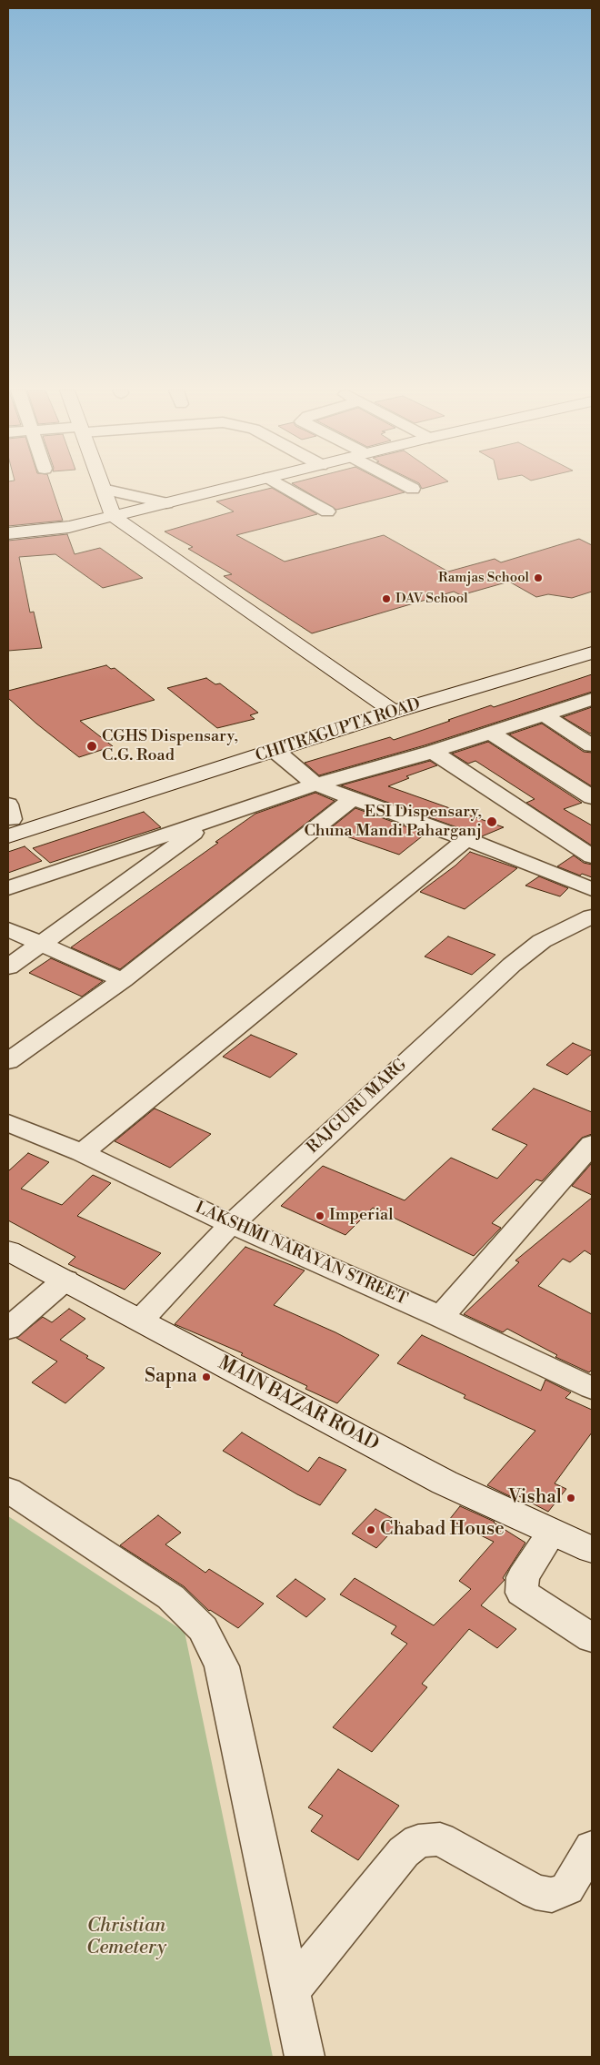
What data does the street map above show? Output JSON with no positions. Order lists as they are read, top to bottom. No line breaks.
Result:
{"streets":{"street":["CHITRAGUPTA ROAD","RAJGURU MARG","LAKSHMI NARAYAN STREET","MAIN BAZAR ROAD"]},"crossings":[["RAJGURU MARG","LAKSHMI NARAYAN STREET"],["RAJGURU MARG","MAIN BAZAR ROAD"]],"parks":["Christian Cemetery"],"places":["Ramjas School","DAV School","CGHS Dispensary, C.G. Road","ESI Dispensary, Chuna Mandi Paharganj","Imperial","Sapna","Vishal","Chabad House"]}
